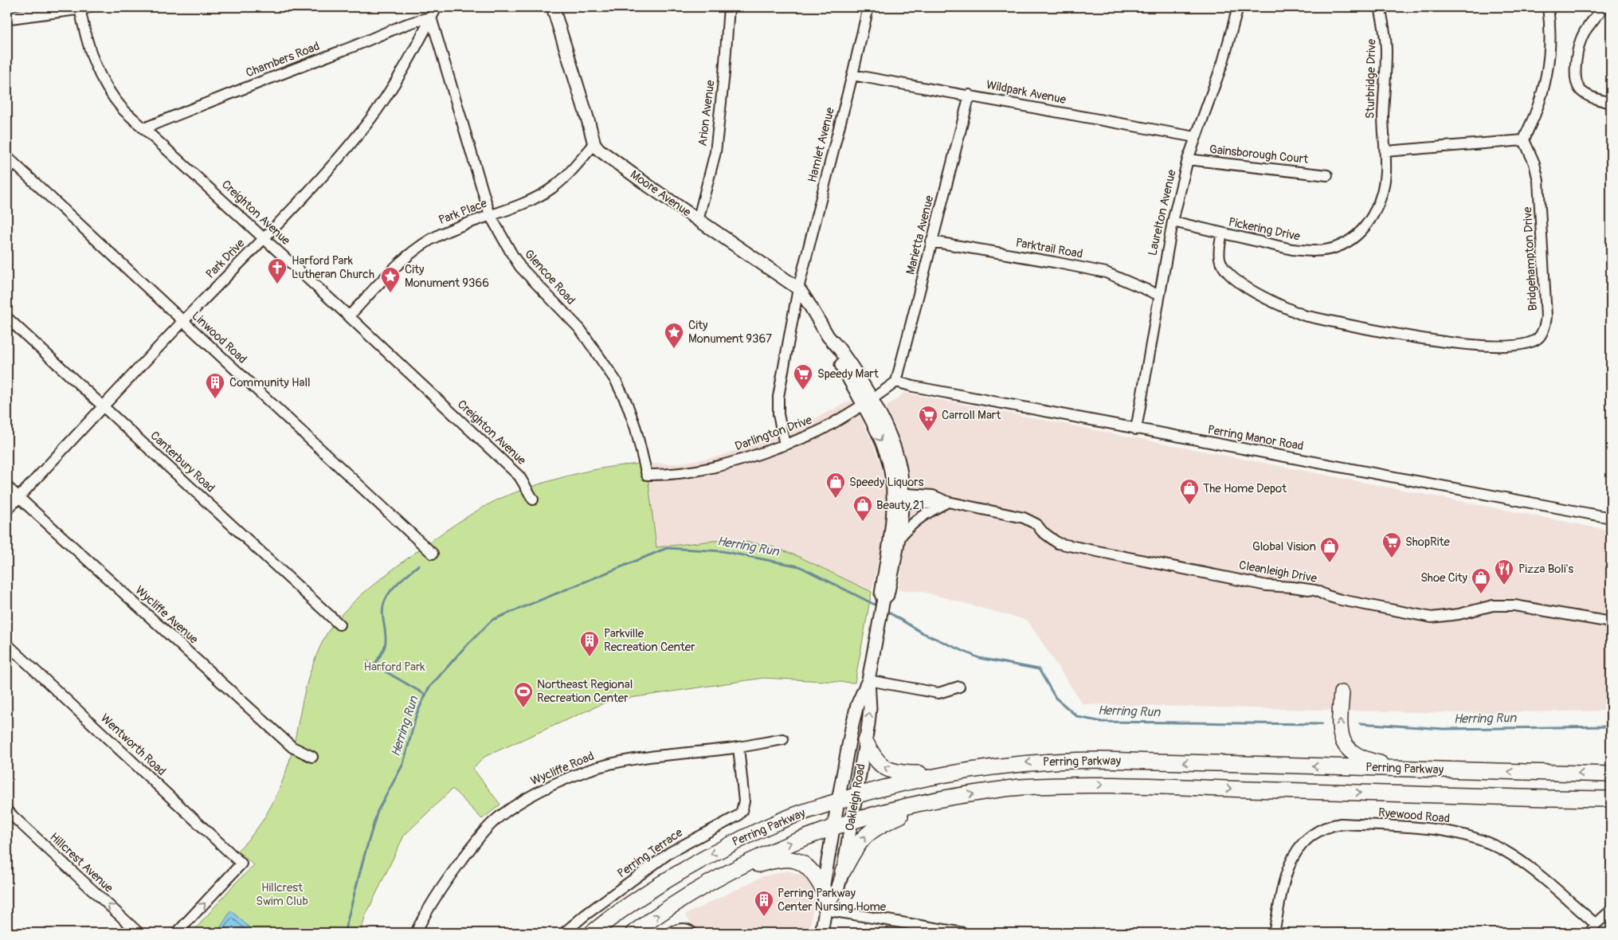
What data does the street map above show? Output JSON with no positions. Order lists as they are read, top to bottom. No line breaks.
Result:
{"streets":{"main road":["Perring Parkway"],"street":["Chambers Road","Sturbridge Drive","Wildpark Avenue","Arion Avenue","Hamlet Avenue","Gainsborough Court","Moore Avenue","Park Place","Creighton Avenue","Laurelton Avenue","Pickering Drive","Marietta Avenue","Parktrail Road","Park Drive","Bridgehampton Drive","Glencoe Road","Linwood Road","Darlington Drive","Perring Manor Road","Canterbury Road","Cleanleigh Drive","Wycliffe Avenue","Wentworth Road","Wycliffe Road","Oakleigh Road","Ryewood Road","Perring Terrace","Hillcrest Avenue"]},"crossings":[["Chambers Road","Creighton Avenue"],["Chambers Road","Park Drive"],["Chambers Road","Glencoe Road"],["Sturbridge Drive","Pickering Drive"],["Wildpark Avenue","Hamlet Avenue"],["Wildpark Avenue","Laurelton Avenue"],["Wildpark Avenue","Marietta Avenue"],["Arion Avenue","Moore Avenue"],["Hamlet Avenue","Moore Avenue"],["Hamlet Avenue","Darlington Drive"],["Gainsborough Court","Laurelton Avenue"],["Moore Avenue","Park Place"],["Moore Avenue","Darlington Drive"],["Moore Avenue","Oakleigh Road"],["Park Place","Creighton Avenue"],["Park Place","Glencoe Road"],["Creighton Avenue","Park Drive"],["Laurelton Avenue","Pickering Drive"],["Laurelton Avenue","Parktrail Road"],["Laurelton Avenue","Perring Manor Road"],["Pickering Drive","Bridgehampton Drive"],["Marietta Avenue","Parktrail Road"],["Marietta Avenue","Darlington Drive"],["Marietta Avenue","Perring Manor Road"],["Park Drive","Glencoe Road"],["Park Drive","Linwood Road"],["Park Drive","Canterbury Road"],["Park Drive","Wycliffe Avenue"],["Glencoe Road","Darlington Drive"],["Darlington Drive","Perring Manor Road"],["Darlington Drive","Oakleigh Road"],["Cleanleigh Drive","Oakleigh Road"],["Perring Parkway","Oakleigh Road"],["Wycliffe Road","Perring Terrace"]],"one_way":["Wentworth Road","Hillcrest Avenue"],"water":["Herring Run"],"parks":["Harford Park","Hillcrest Swim Club"],"places":{"church":["Harford Park Lutheran Church"],"place":["City Monument 9366","City Monument 9367"],"supermarket":["Speedy Mart","Carroll Mart","ShopRite"],"building":["Community Hall","Parkville Recreation Center","Perring Parkway Center Nursing Home"],"shop":["Speedy Liquors","The Home Depot","Beauty 21","Global Vision","Shoe City"],"restaurant":["Pizza Boli's"],"sports":["Northeast Regional Recreation Center"]}}
